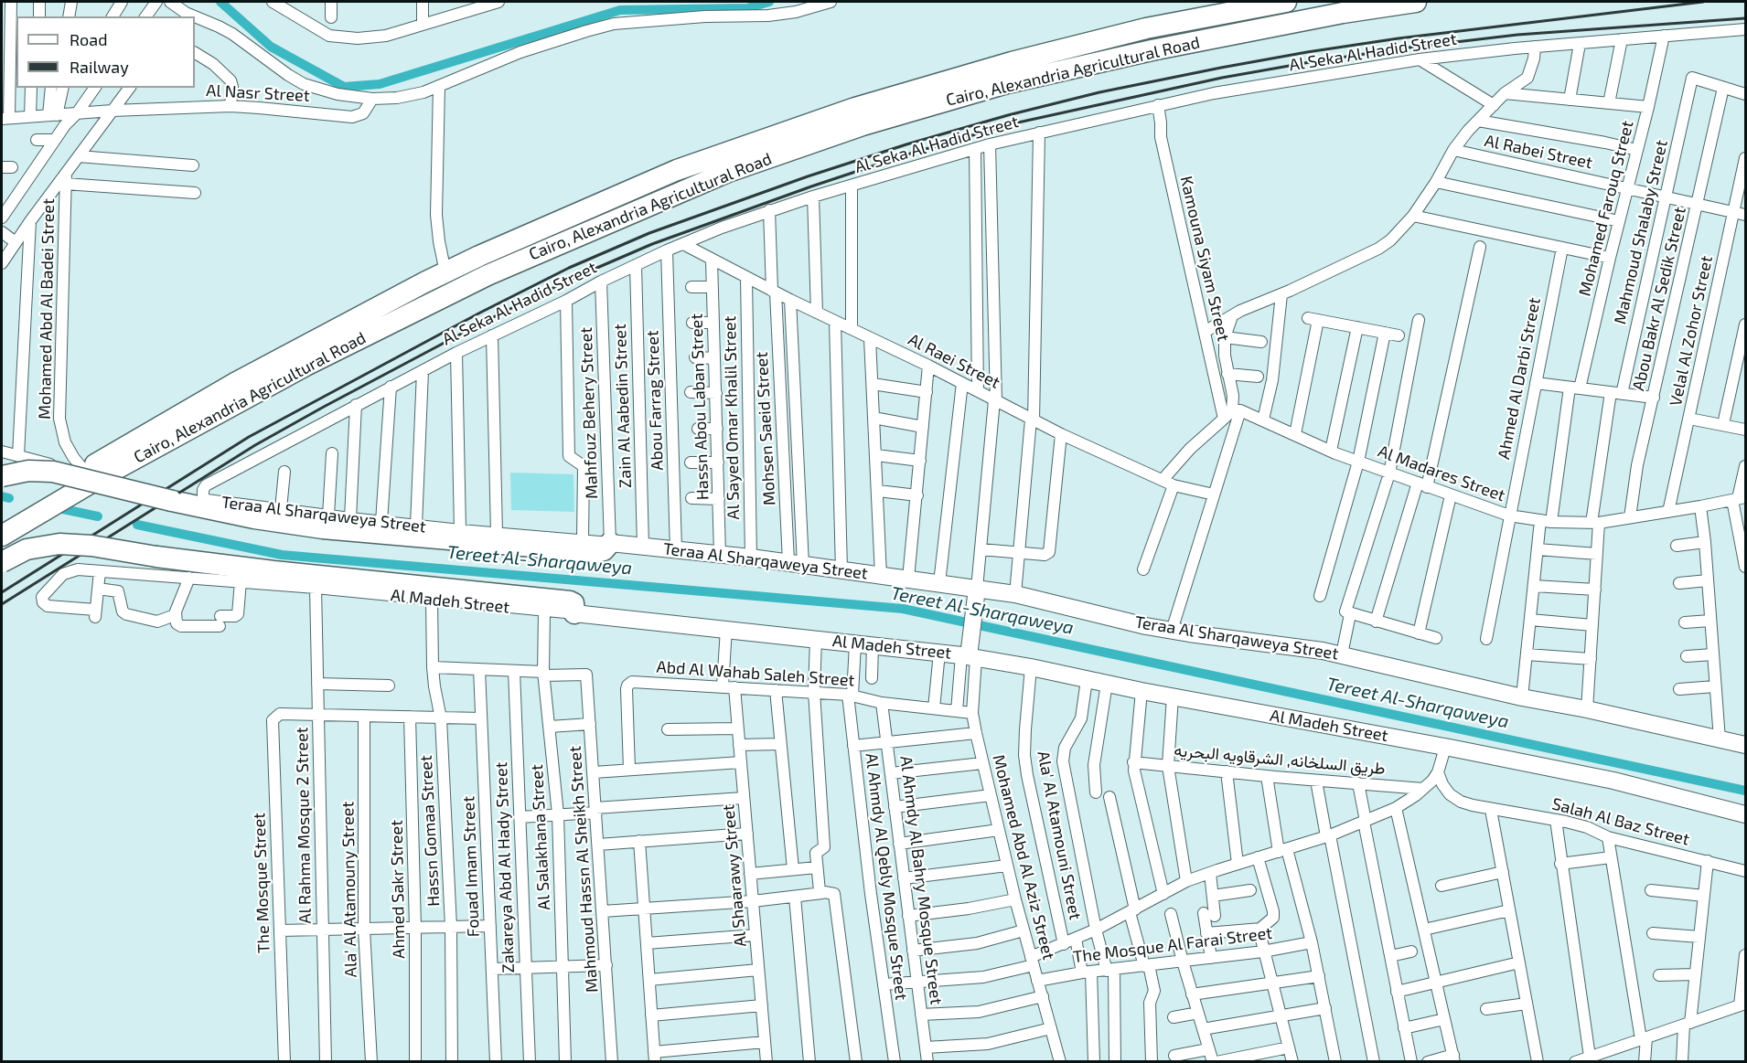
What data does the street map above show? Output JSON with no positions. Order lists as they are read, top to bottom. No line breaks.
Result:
{"streets":{"highway":["Cairo, Alexandria Agricultural Road"],"main road":["Teraa Al Sharqaweya Street","Al Madeh Street"],"street":["Al Seka Al Hadid Street","Al Nasr Street","Al Rabei Street","Mohamed Farouq Street","Mahmoud Shalaby Street","Kamouna Siyam Street","Abou Bakr Al Sedik Street","Mohamed Abd Al Badei Street","Velal Al Zohor Street","Al Raei Street","Ahmed Al Darbi Street","Abou Farrag Street","Zain Al Aabedin Street","Hassn Abou Laban Street","Mahfouz Behery Street","Al Sayed Omar Khalil Street","Mohsen Saeid Street","Al Madares Street","Abd Al Wahab Saleh Street","طريق السلخانه, الشرقاويه البحريه","Salah Al Baz Street","Al Rahma Mosque 2 Street","Hassn Gomaa Street","Ala' Al Atamouni Street","Al Salakhana Street","Mohamed Abd Al Aziz Street","Fouad Imam Street","Zakareya Abd Al Hady Street","Mahmoud Hassn Al Sheikh Street","Al Shaarawy Street","Al Ahmdy Al Qebly Mosque Street","Al Ahmdy Al Bahry Mosque Street","The Mosque Street","Ala' Al Atamouny Street","Ahmed Sakr Street","The Mosque Al Farai Street"]},"crossings":[["Al Seka Al Hadid Street","Mohamed Farouq Street"],["Al Seka Al Hadid Street","Kamouna Siyam Street"],["Al Seka Al Hadid Street","Al Raei Street"],["Al Seka Al Hadid Street","Abou Farrag Street"],["Al Seka Al Hadid Street","Zain Al Aabedin Street"],["Al Seka Al Hadid Street","Mahfouz Behery Street"],["Al Seka Al Hadid Street","Mohsen Saeid Street"],["Al Seka Al Hadid Street","Teraa Al Sharqaweya Street"],["Cairo, Alexandria Agricultural Road","Mohamed Abd Al Badei Street"],["Al Rabei Street","Mohamed Farouq Street"],["Al Rabei Street","Mahmoud Shalaby Street"],["Al Rabei Street","Abou Bakr Al Sedik Street"],["Al Rabei Street","Velal Al Zohor Street"],["Mohamed Farouq Street","Al Madares Street"],["Mohamed Farouq Street","Teraa Al Sharqaweya Street"],["Mahmoud Shalaby Street","Abou Bakr Al Sedik Street"],["Mahmoud Shalaby Street","Al Madares Street"],["Mahmoud Shalaby Street","Teraa Al Sharqaweya Street"],["Kamouna Siyam Street","Al Madares Street"],["Abou Bakr Al Sedik Street","Al Madares Street"],["Velal Al Zohor Street","Al Madares Street"],["Al Raei Street","Hassn Abou Laban Street"],["Al Raei Street","Al Sayed Omar Khalil Street"],["Al Raei Street","Mohsen Saeid Street"],["Ahmed Al Darbi Street","Al Madares Street"],["Abou Farrag Street","Teraa Al Sharqaweya Street"],["Zain Al Aabedin Street","Teraa Al Sharqaweya Street"],["Hassn Abou Laban Street","Teraa Al Sharqaweya Street"],["Mahfouz Behery Street","Teraa Al Sharqaweya Street"],["Al Sayed Omar Khalil Street","Teraa Al Sharqaweya Street"],["Mohsen Saeid Street","Teraa Al Sharqaweya Street"],["Al Madeh Street","Al Rahma Mosque 2 Street"],["Al Madeh Street","Hassn Gomaa Street"],["Al Madeh Street","Ala' Al Atamouni Street"],["Al Madeh Street","Al Salakhana Street"],["Al Madeh Street","Mohamed Abd Al Aziz Street"],["Al Madeh Street","Al Shaarawy Street"],["Al Madeh Street","Al Ahmdy Al Qebly Mosque Street"],["Abd Al Wahab Saleh Street","Mohamed Abd Al Aziz Street"],["Abd Al Wahab Saleh Street","Al Shaarawy Street"],["Abd Al Wahab Saleh Street","Al Ahmdy Al Qebly Mosque Street"],["Abd Al Wahab Saleh Street","Al Ahmdy Al Bahry Mosque Street"],["Al Rahma Mosque 2 Street","The Mosque Street"],["Al Salakhana Street","Mahmoud Hassn Al Sheikh Street"],["Mohamed Abd Al Aziz Street","The Mosque Al Farai Street"]],"water":["Tereet Al-Sharqaweya"],"legend":["Road","Railway"]}
